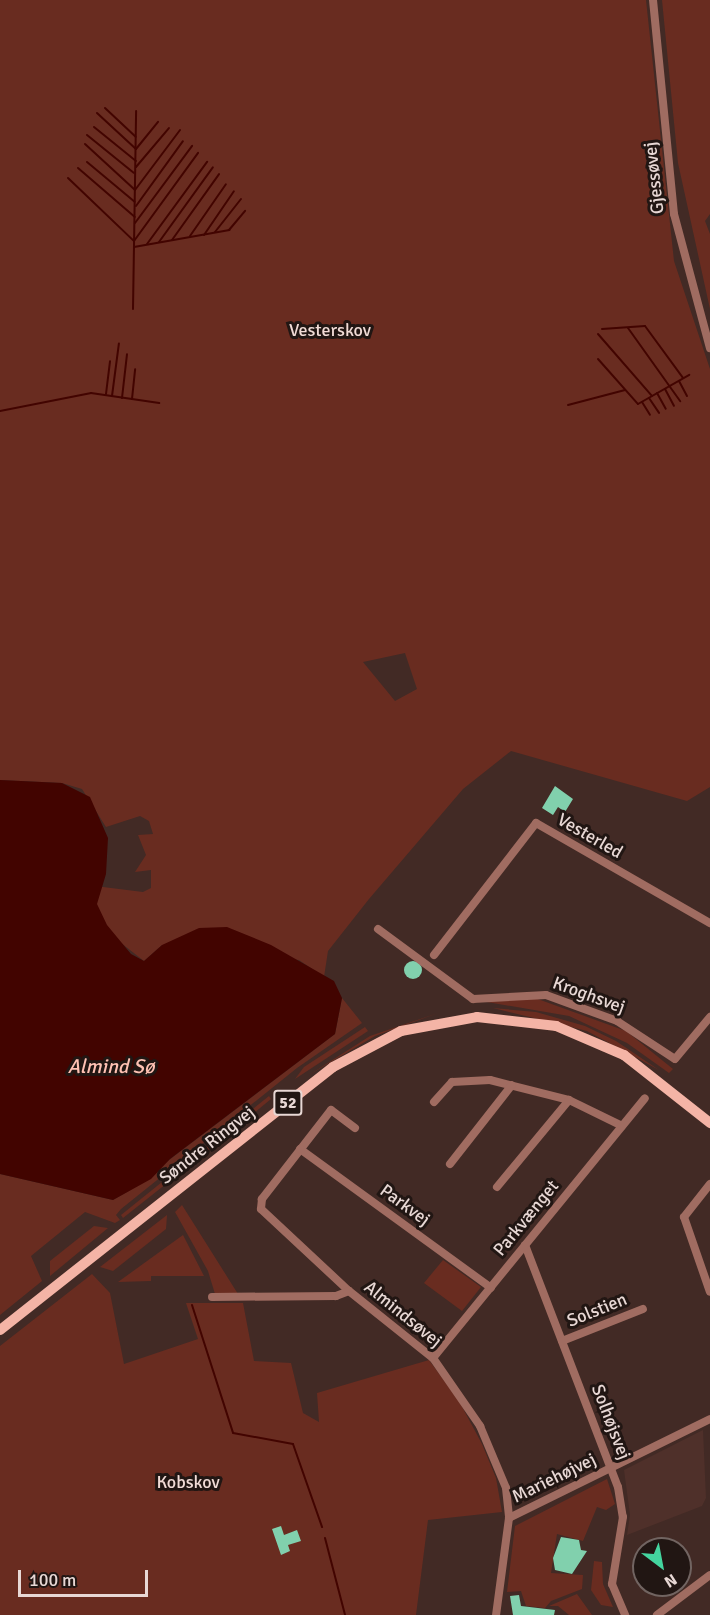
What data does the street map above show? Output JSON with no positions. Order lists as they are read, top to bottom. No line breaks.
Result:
{"streets":{"main road":["52","Søndre Ringvej"],"street":["Gjessøvej","Vesterled","Kroghsvej","Parkvej","Parkvænget","Solstien","Almindsøvej","Solhøjsvej","Mariehøjvej"]},"crossings":[["Parkvej","Parkvænget"],["Parkvej","Almindsøvej"],["Parkvænget","Almindsøvej"],["Parkvænget","Solhøjsvej"],["Solstien","Solhøjsvej"],["Almindsøvej","Mariehøjvej"],["Solhøjsvej","Mariehøjvej"]],"water":["Almind Sø"],"parks":["Vesterskov","Kobskov"],"scale_bar":"100 m","north":"bottom right"}
